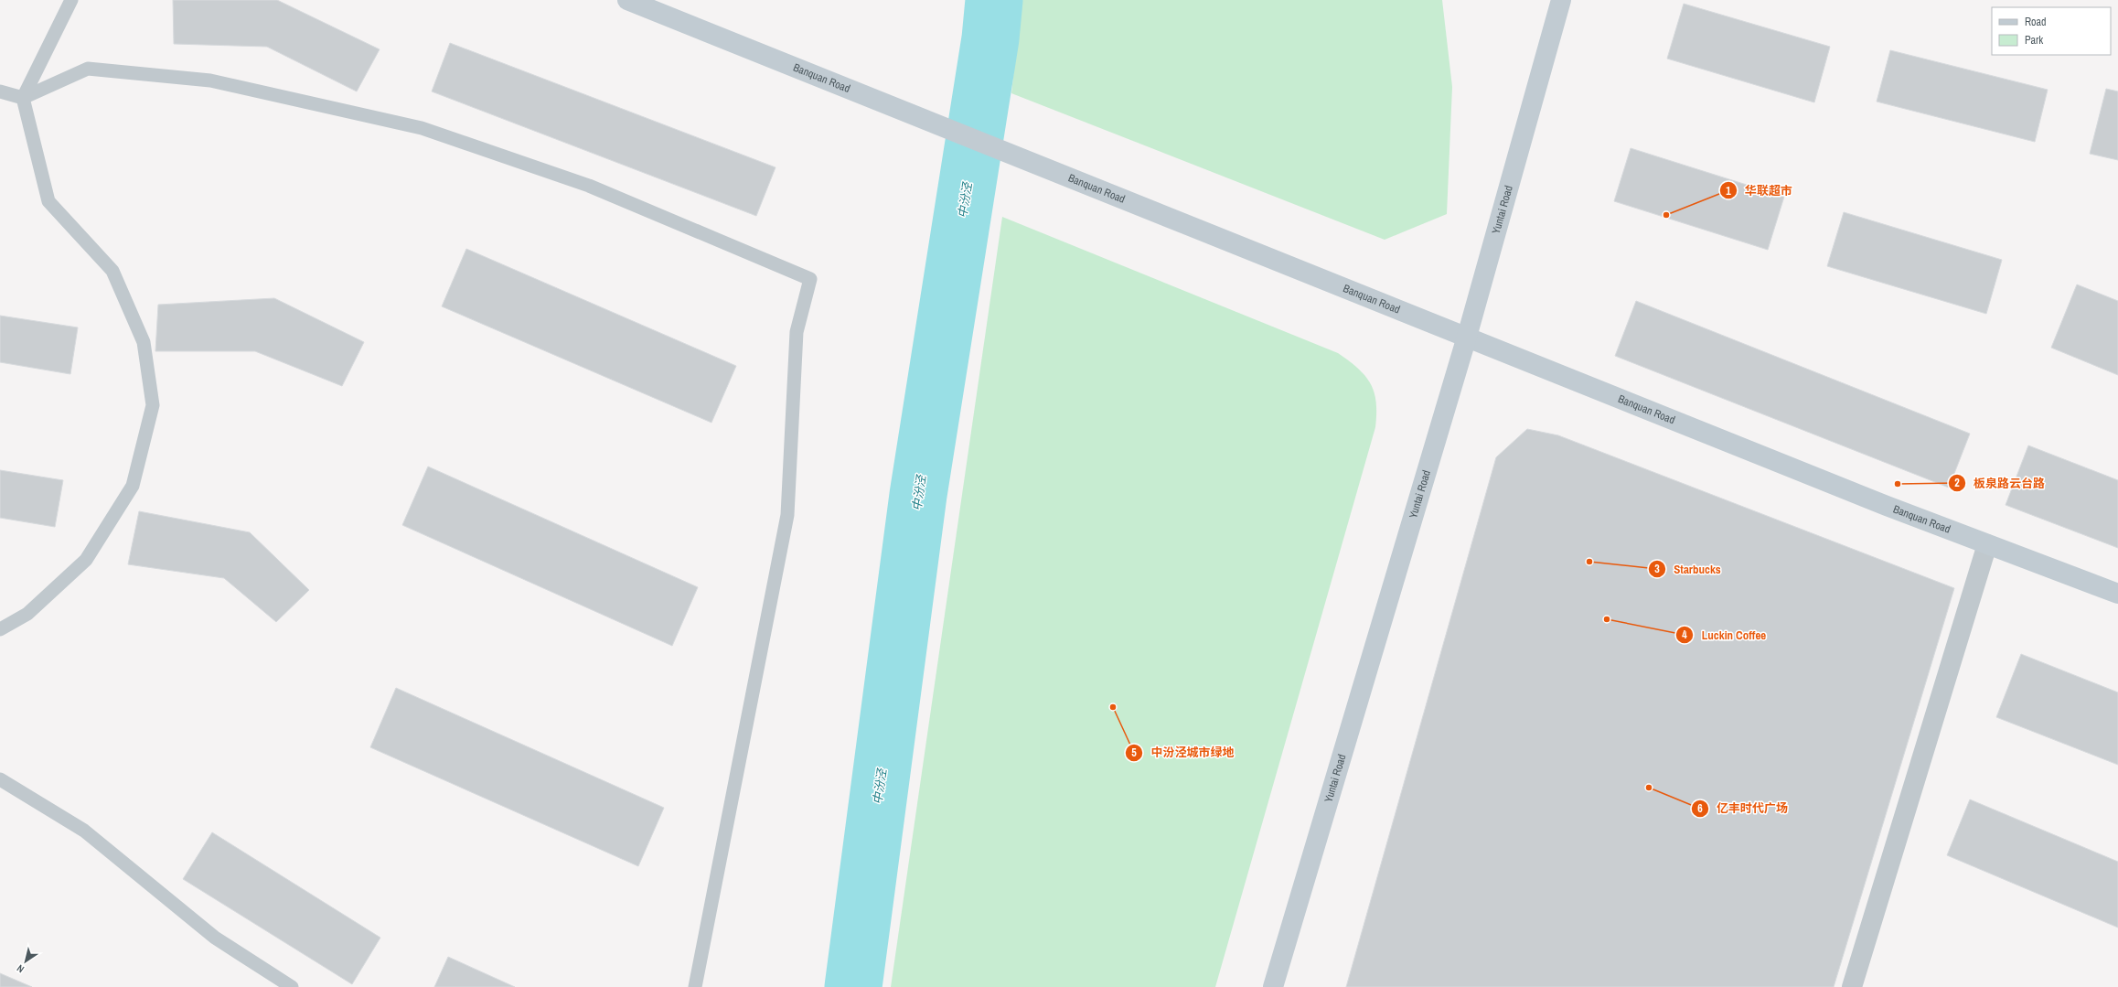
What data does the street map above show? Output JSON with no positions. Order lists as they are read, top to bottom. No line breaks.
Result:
{"streets":{"street":["Banquan Road","Yuntai Road"]},"crossings":[["Banquan Road","Yuntai Road"]],"water":["中汾泾"],"places":["华联超市","板泉路云台路","Starbucks","Luckin Coffee","中汾泾城市绿地","亿丰时代广场"],"legend":["Road","Park"],"north":"bottom left"}
